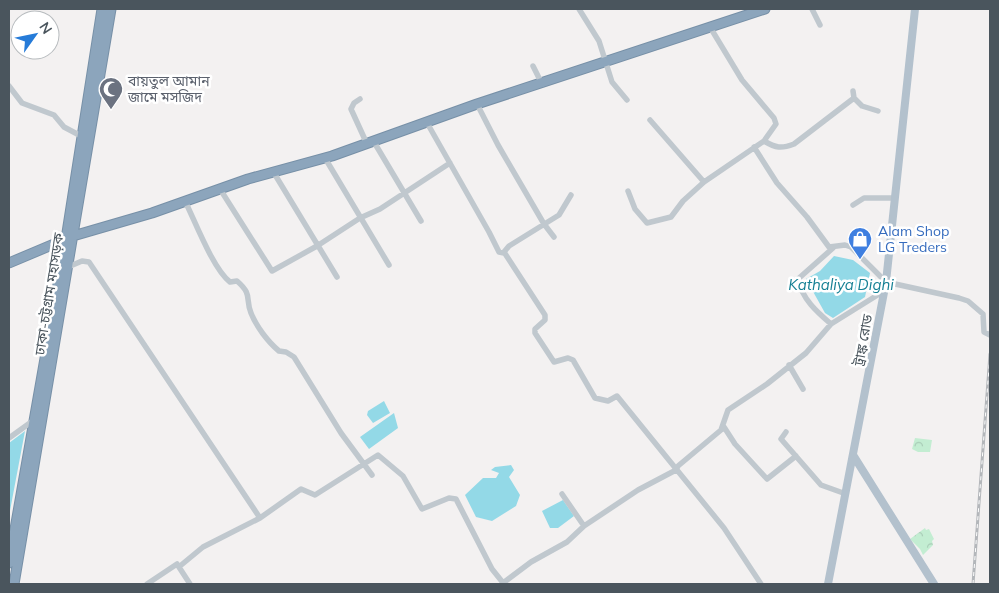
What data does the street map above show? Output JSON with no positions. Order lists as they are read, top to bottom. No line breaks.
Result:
{"streets":{"highway":["ঢাকা-চট্টগ্রাম মহাসড়ক"],"main road":["ট্রাঙ্ক রোড"]},"water":["Kathaliya Dighi"],"places":{"mosque":["বায়তুল আমান জামে মসজিদ"],"shop":["Alam Shop LG Treders"]},"north":"top right"}
